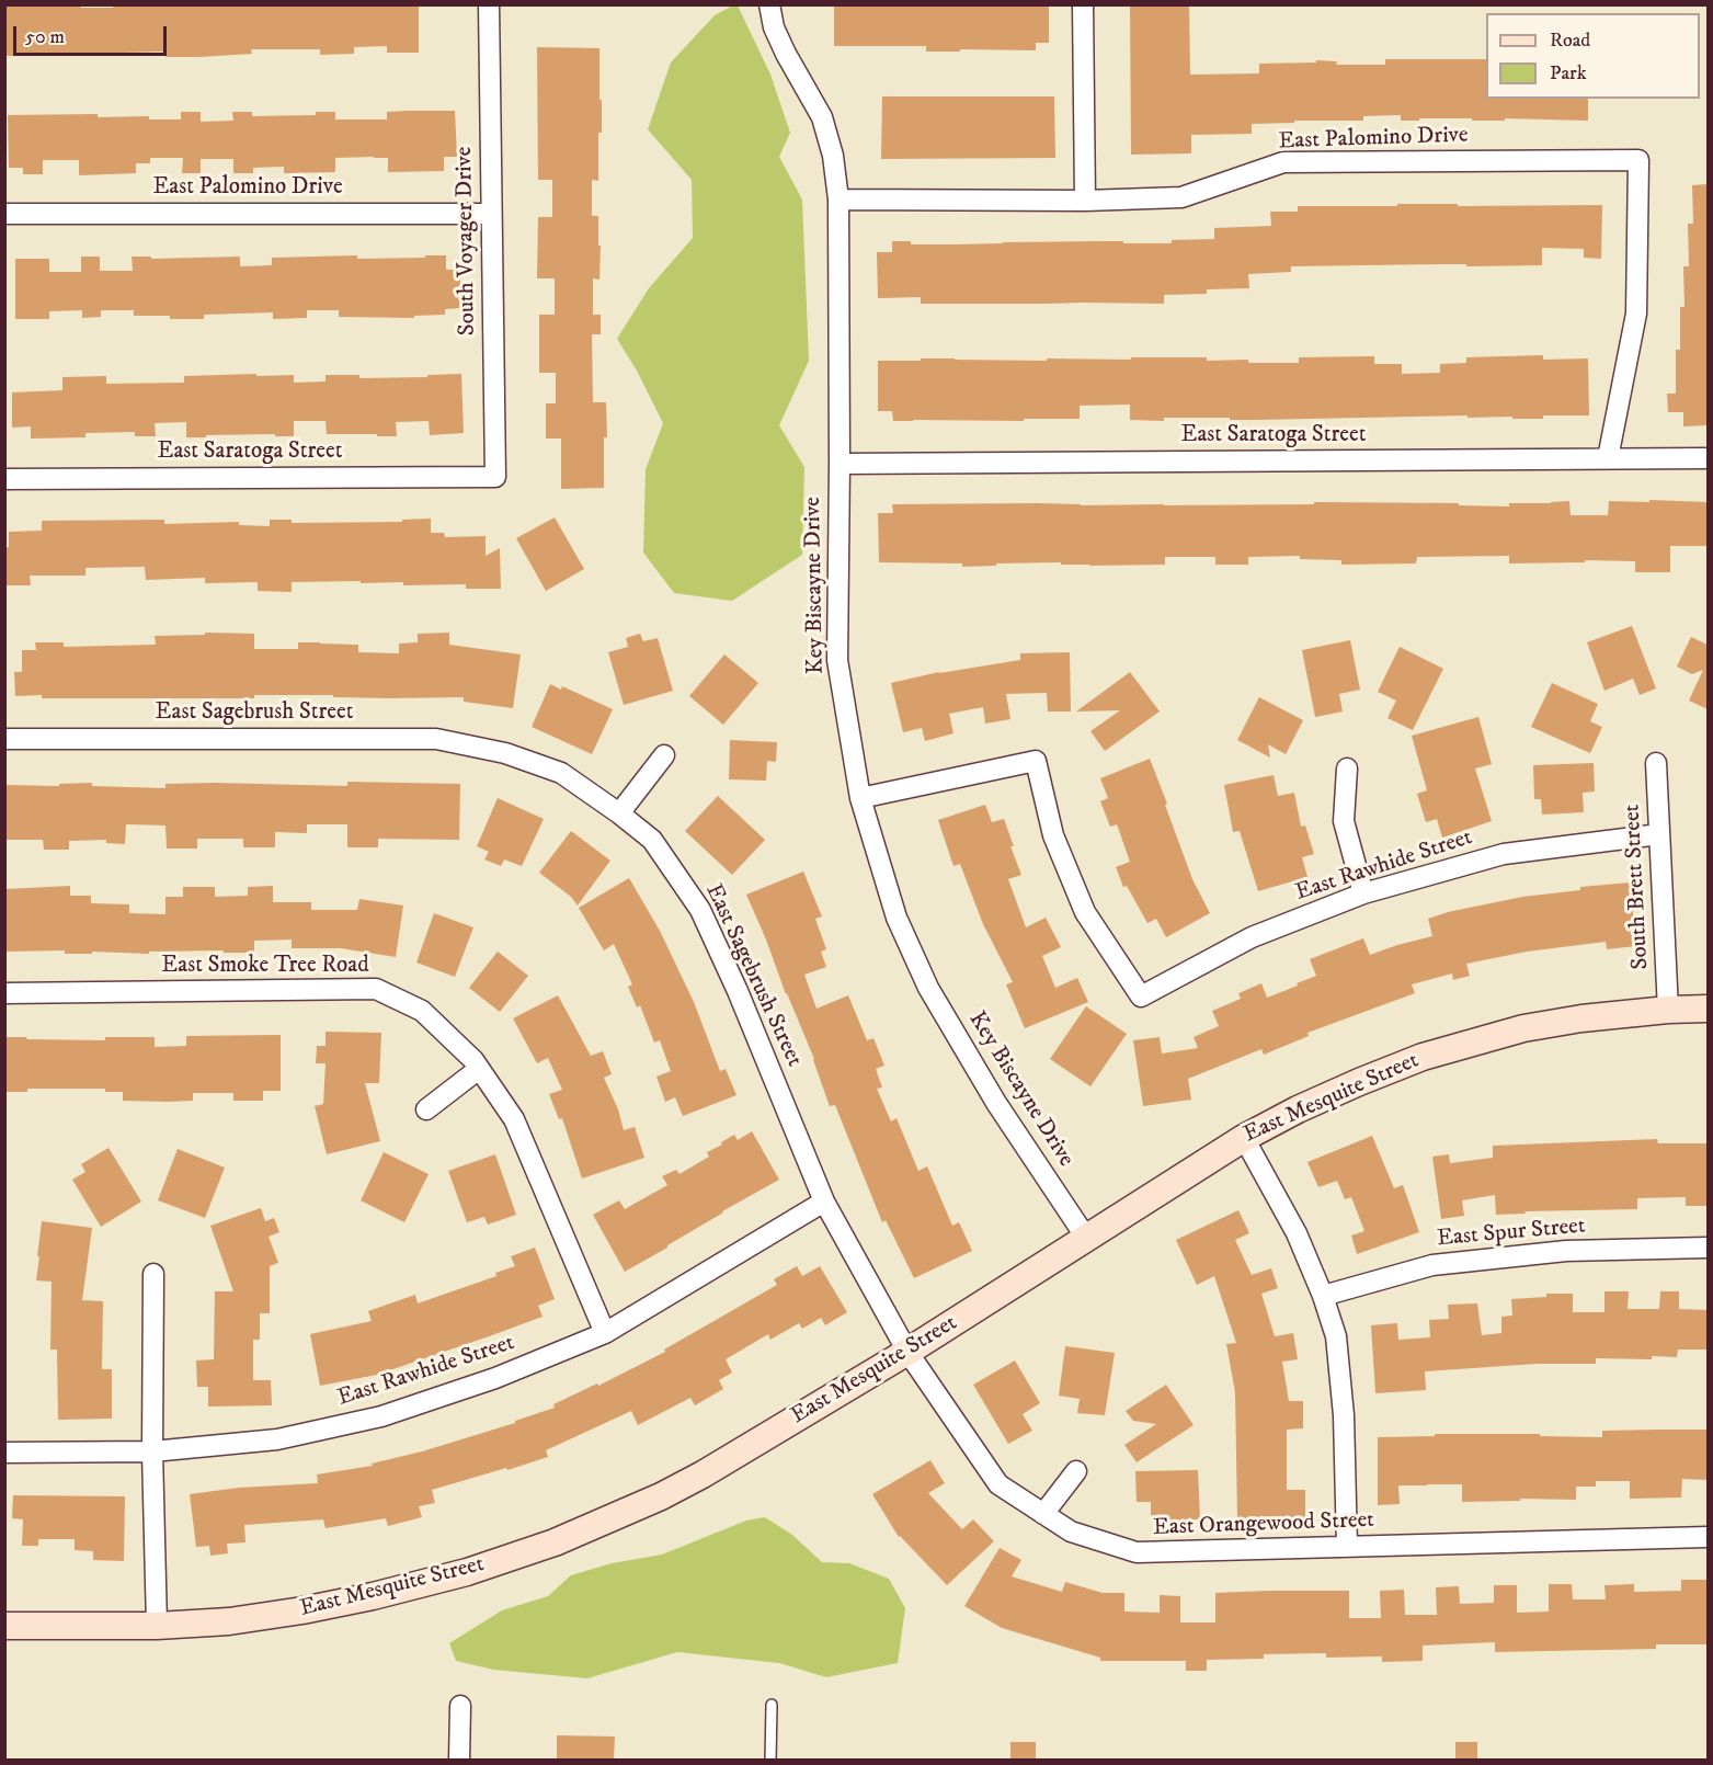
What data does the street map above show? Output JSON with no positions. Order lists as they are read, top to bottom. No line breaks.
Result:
{"streets":{"street":["East Palomino Drive","South Voyager Drive","East Saratoga Street","Key Biscayne Drive","East Sagebrush Street","East Rawhide Street","South Brett Street","East Smoke Tree Road","East Mesquite Street","East Spur Street","East Orangewood Street"]},"crossings":[["East Palomino Drive","South Voyager Drive"],["East Palomino Drive","East Saratoga Street"],["East Palomino Drive","Key Biscayne Drive"],["South Voyager Drive","East Saratoga Street"],["East Saratoga Street","Key Biscayne Drive"],["Key Biscayne Drive","East Rawhide Street"],["Key Biscayne Drive","East Mesquite Street"],["East Sagebrush Street","East Rawhide Street"],["East Sagebrush Street","East Mesquite Street"],["East Sagebrush Street","East Orangewood Street"],["East Rawhide Street","South Brett Street"],["East Rawhide Street","East Smoke Tree Road"],["South Brett Street","East Mesquite Street"],["East Mesquite Street","East Orangewood Street"]],"legend":["Road","Park"],"scale_bar":"50 m"}
